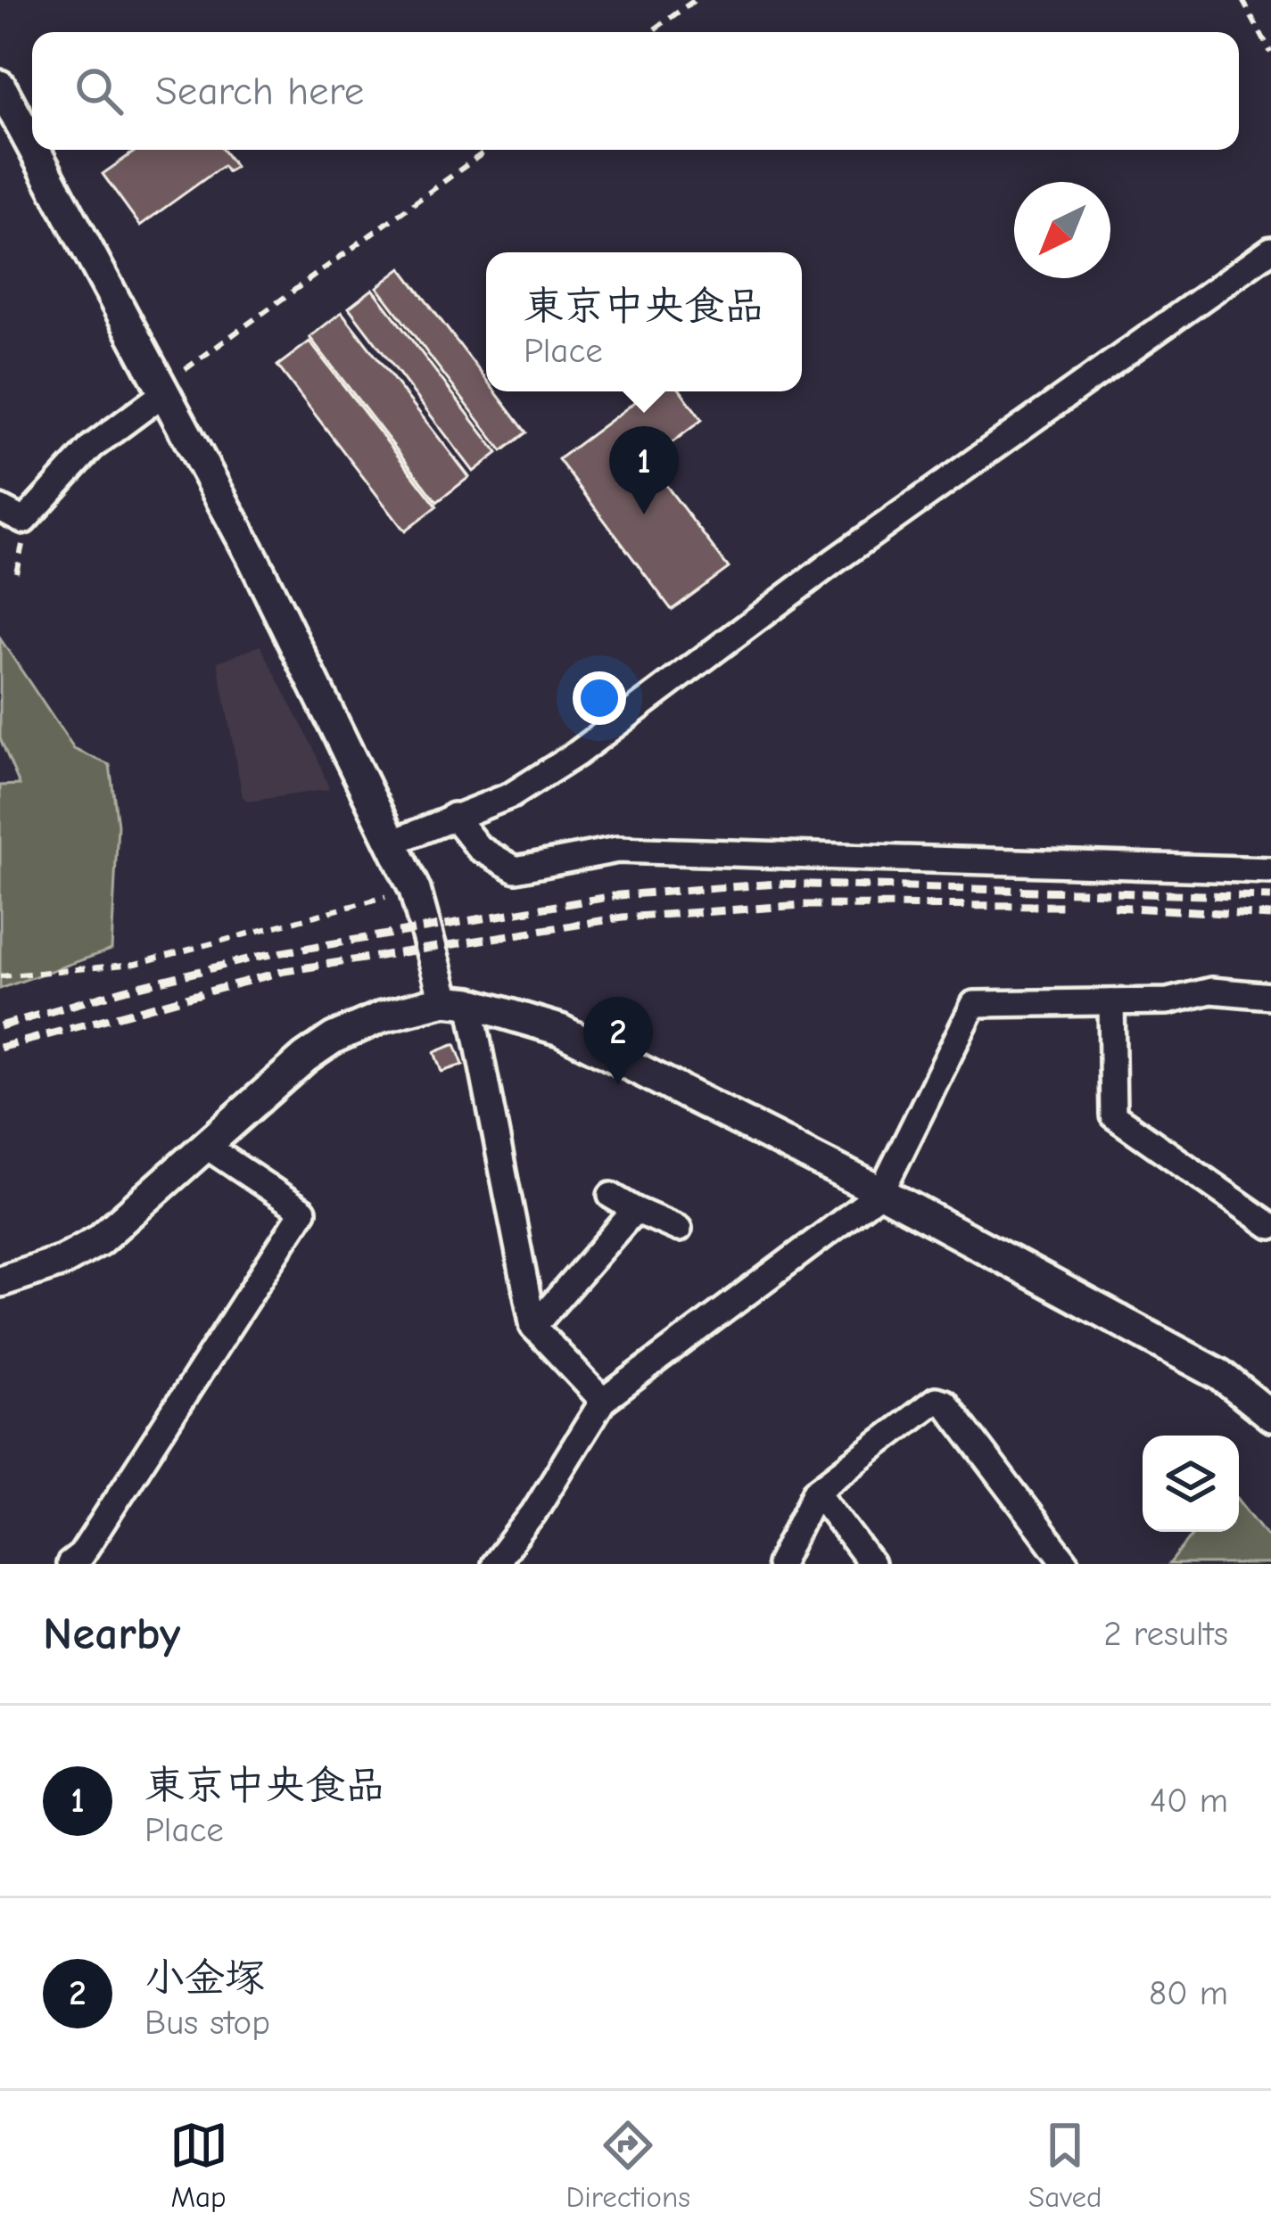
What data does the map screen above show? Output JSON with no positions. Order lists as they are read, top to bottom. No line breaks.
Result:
{"north":"bottom left","page":{"search":"Search here","popup":["東京中央食品","Place"],"pins":["1","2"],"heading":["Nearby","2 results"],"list":[{"mark":"1","name":"東京中央食品","note":"Place","value":"40 m"},{"mark":"2","name":"小金塚","note":"Bus stop","value":"80 m"}],"nav":["Map","Directions","Saved"]}}
